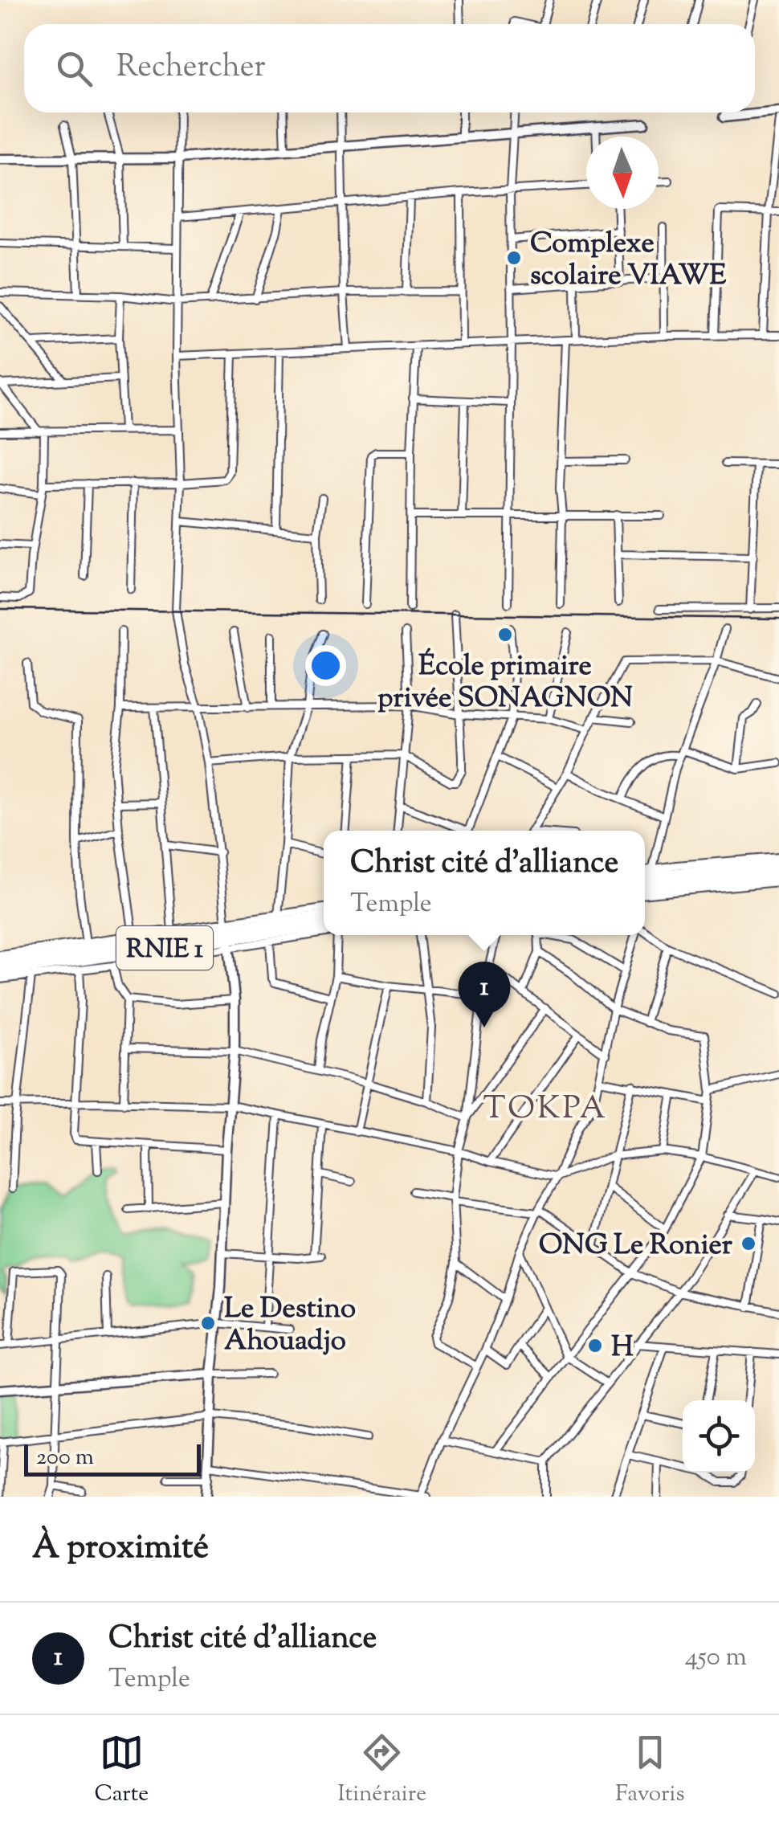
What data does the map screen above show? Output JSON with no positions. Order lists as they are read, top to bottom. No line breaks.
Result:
{"streets":{"highway":["RNIE 1"]},"districts":["TOKPA"],"places":["Complexe scolaire VIAWE","École primaire privée SONAGNON","ONG Le Ronier","Le Destino Ahouadjo","H"],"scale_bar":"200 m","north":"bottom","page":{"search":"Rechercher","popup":["Christ cité d'alliance","Temple"],"pins":"1","scale":"200 m","heading":"À proximité","list":[{"mark":"1","name":"Christ cité d'alliance","note":"Temple","value":"450 m"}],"nav":["Carte","Itinéraire","Favoris"]}}
